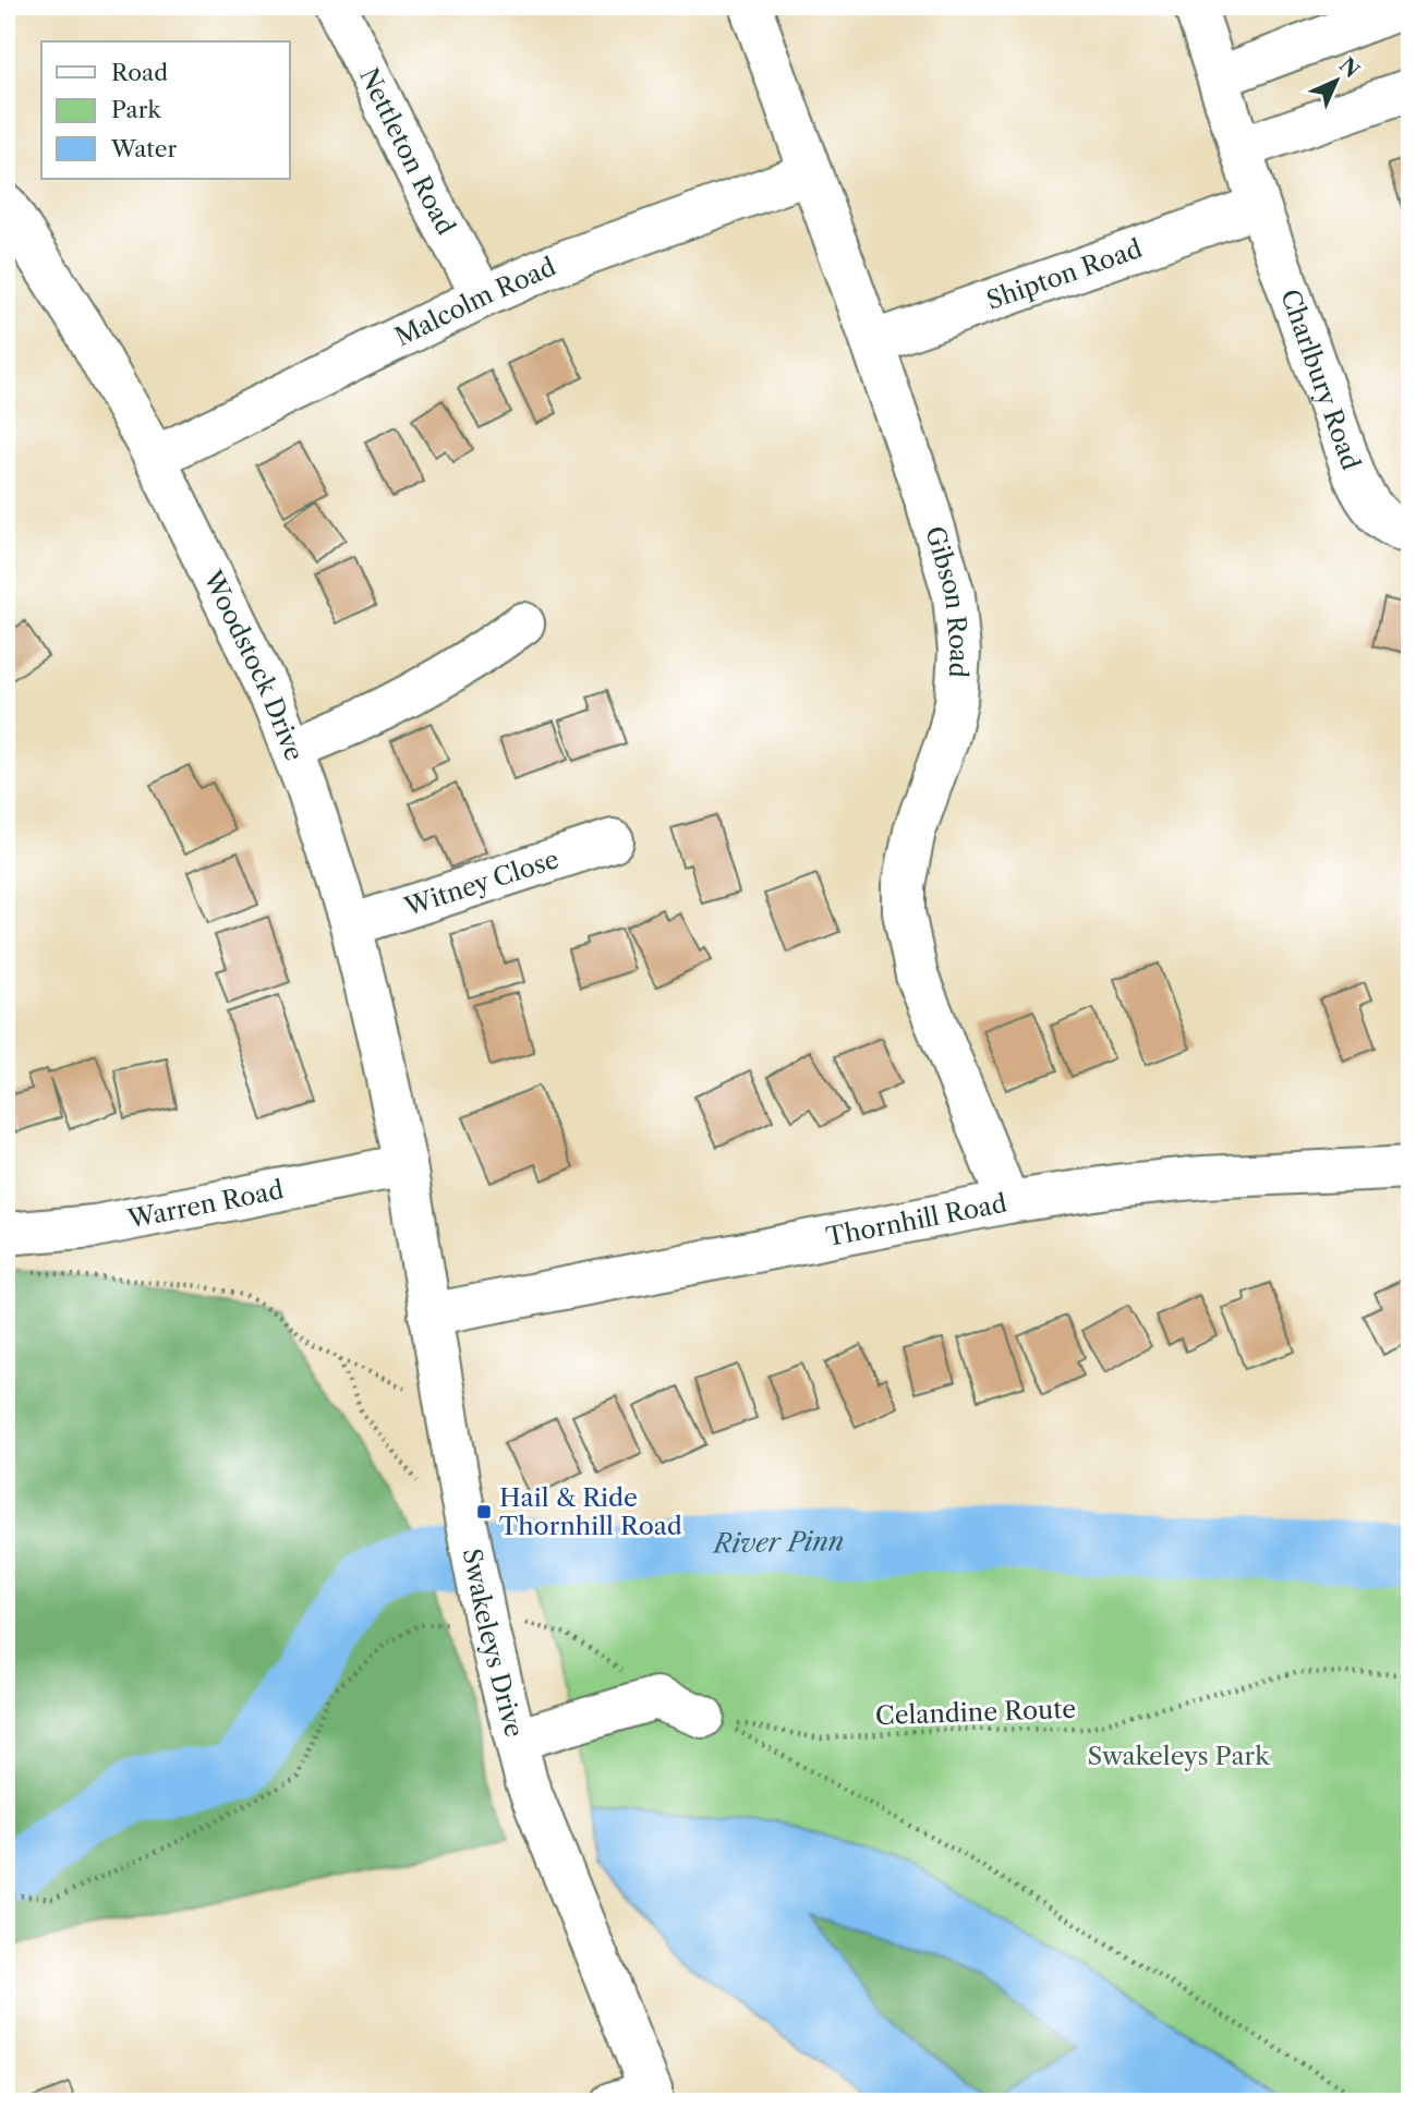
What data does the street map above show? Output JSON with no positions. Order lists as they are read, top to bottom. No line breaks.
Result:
{"streets":{"street":["Nettleton Road","Shipton Road","Malcolm Road","Charlbury Road","Gibson Road","Woodstock Drive","Witney Close","Warren Road","Thornhill Road","Swakeleys Drive"],"path":["Celandine Route"]},"crossings":[["Nettleton Road","Malcolm Road"],["Shipton Road","Charlbury Road"],["Shipton Road","Gibson Road"],["Malcolm Road","Gibson Road"],["Malcolm Road","Woodstock Drive"],["Gibson Road","Thornhill Road"],["Woodstock Drive","Witney Close"],["Woodstock Drive","Warren Road"],["Woodstock Drive","Swakeleys Drive"],["Warren Road","Swakeleys Drive"],["Thornhill Road","Swakeleys Drive"]],"water":["River Pinn"],"parks":["Swakeleys Park"],"places":{"transit":["Hail & Ride Thornhill Road"]},"legend":["Road","Park","Water"],"north":"top right"}
